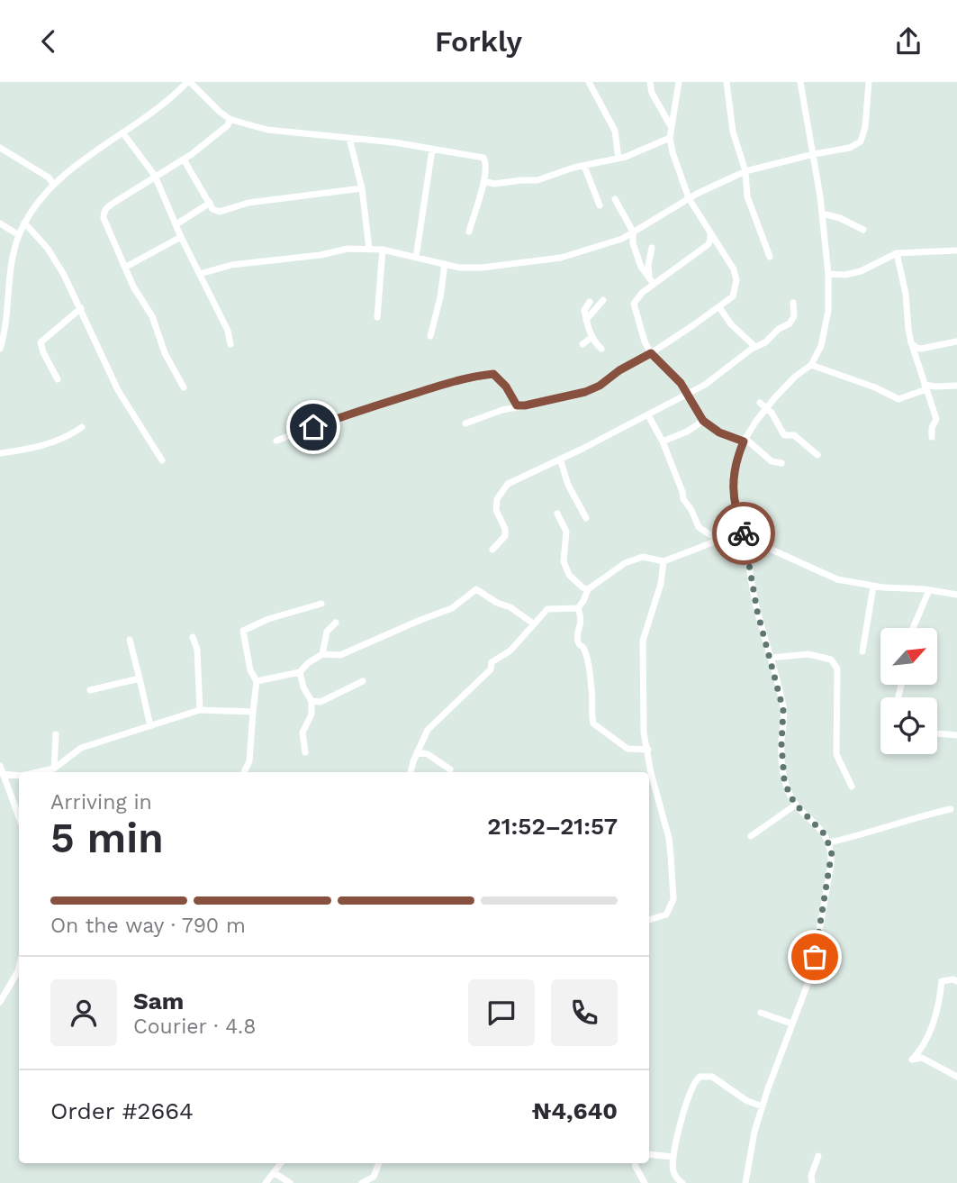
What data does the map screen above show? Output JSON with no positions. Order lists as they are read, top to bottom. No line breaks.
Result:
{"north":"top right","page":{"header":"Forkly","heading":["5 min","Arriving in","21:52–21:57"],"panel":["Sam","Courier · 4.8","Order #2664","₦4,640"],"bar":"On the way · 790 m"}}
